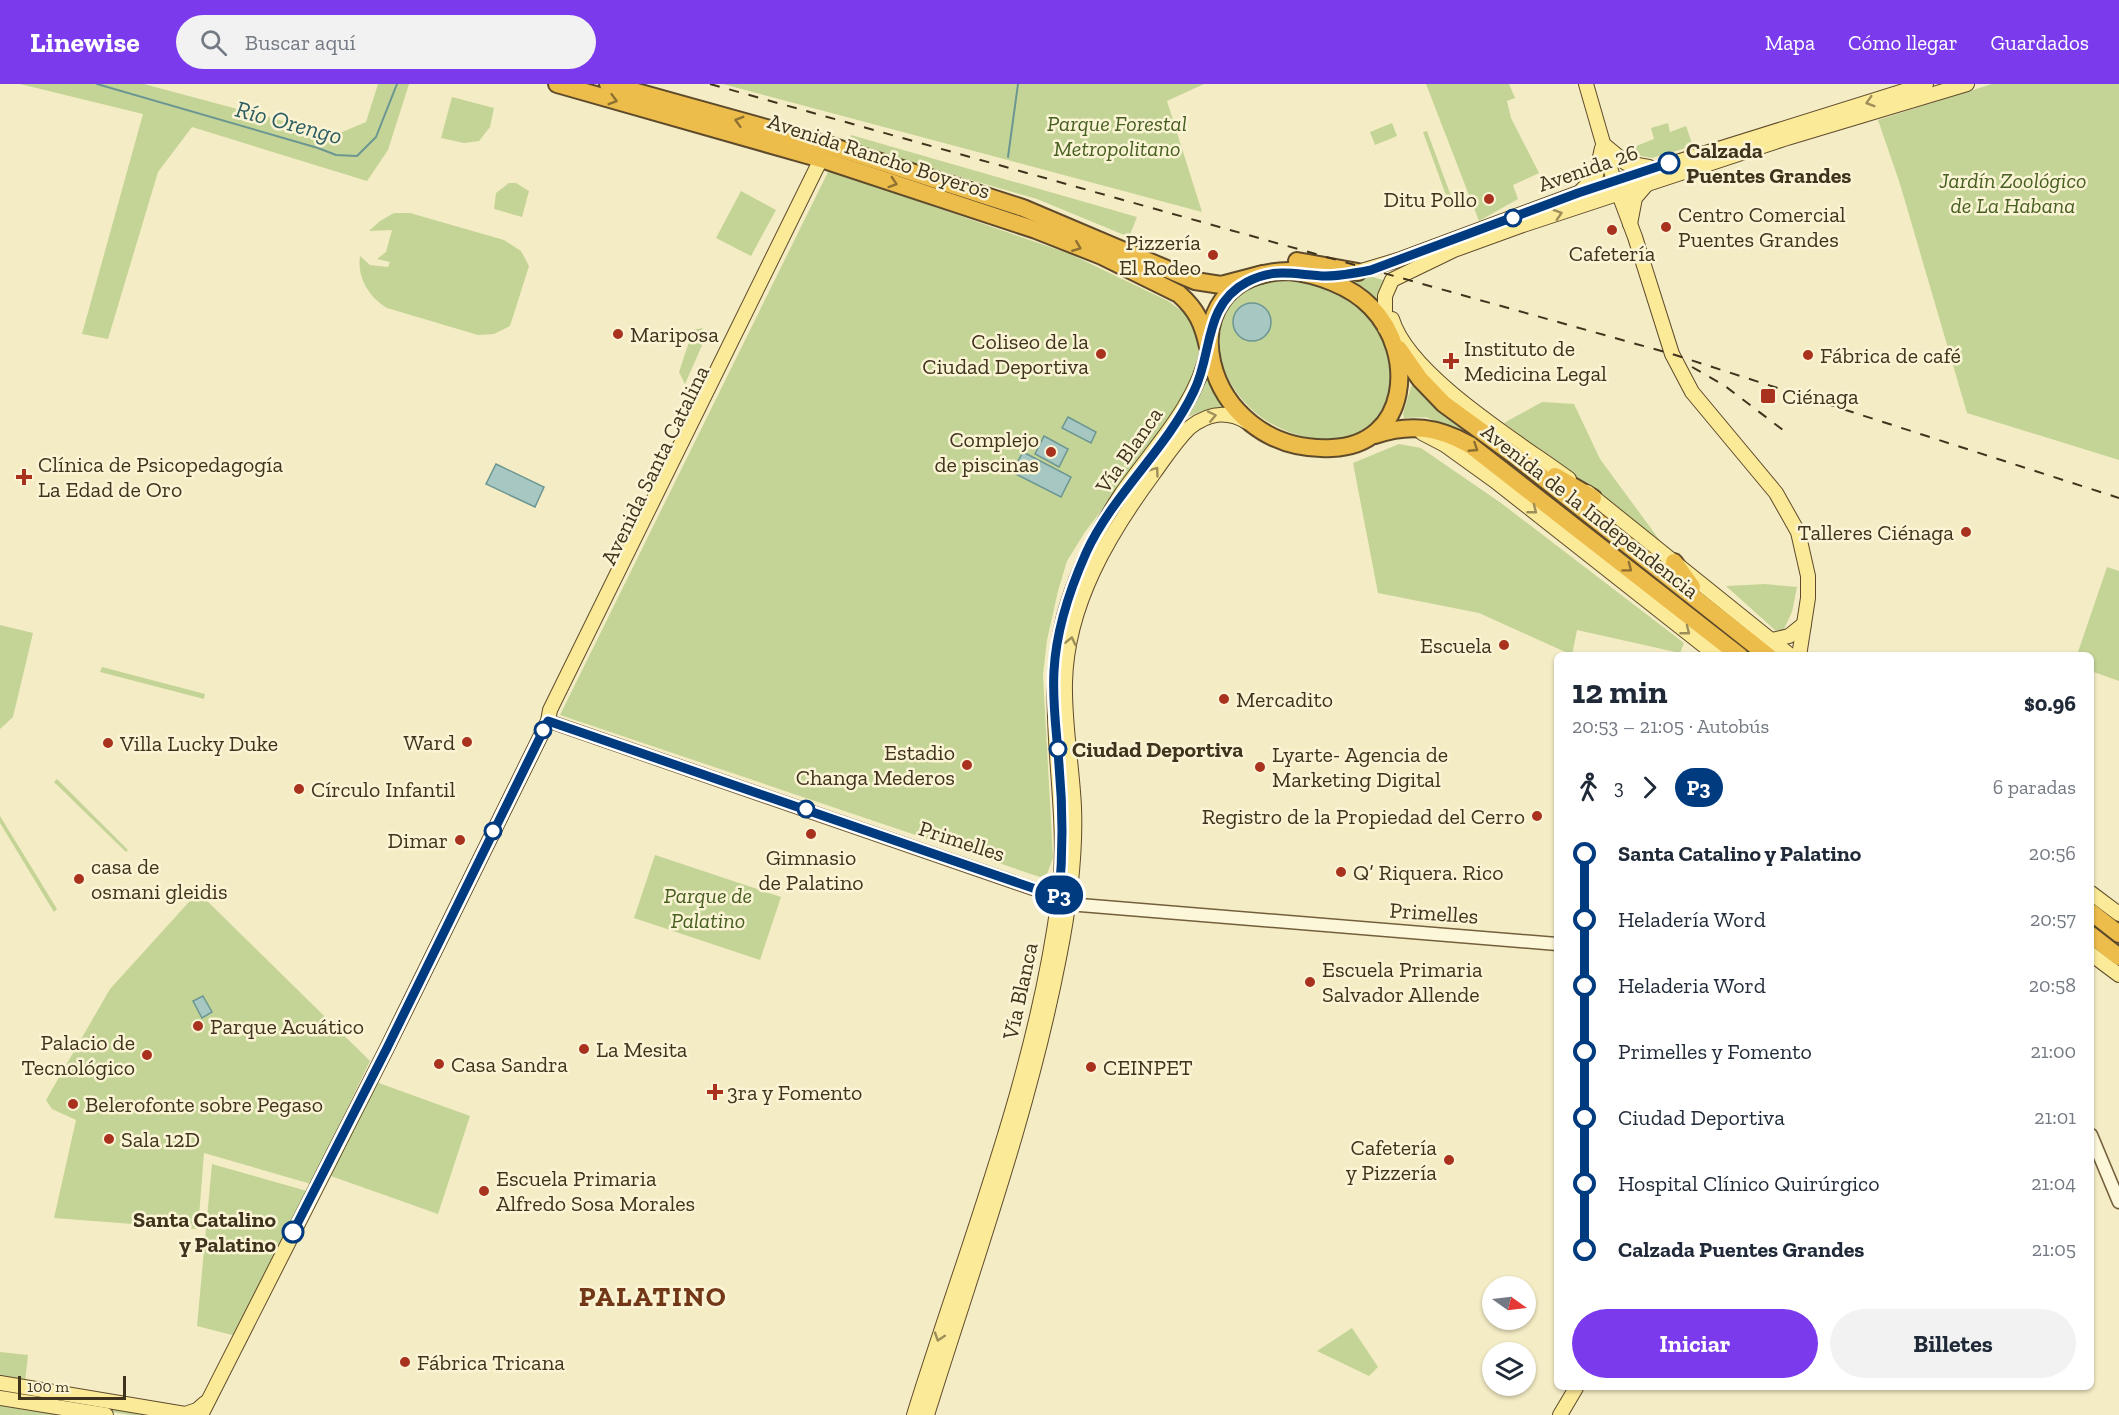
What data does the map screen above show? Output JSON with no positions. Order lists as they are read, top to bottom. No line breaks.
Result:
{"streets":{"highway":["Avenida Rancho Boyeros","Avenida de la Independencia"],"main road":["Avenida 26","Vía Blanca","Avenida Santa Catalina","Primelles"]},"crossings":[["Avenida Rancho Boyeros","Avenida 26"],["Avenida Rancho Boyeros","Vía Blanca"],["Avenida Rancho Boyeros","Avenida Santa Catalina"],["Avenida Rancho Boyeros","Avenida de la Independencia"],["Avenida 26","Vía Blanca"],["Avenida 26","Avenida de la Independencia"],["Vía Blanca","Avenida de la Independencia"],["Vía Blanca","Primelles"],["Avenida Santa Catalina","Primelles"]],"districts":["PALATINO"],"water":["Río Orengo"],"parks":["Parque Forestal Metropolitano","Jardín Zoológico de La Habana","Parque de Palatino"],"places":{"other":["Calzada Puentes Grandes","Ditu Pollo","Centro Comercial Puentes Grandes","Cafetería","Pizzería El Rodeo","Mariposa","Coliseo de la Ciudad Deportiva","Fábrica de café","Complejo de piscinas","Talleres Ciénaga","Escuela","Mercadito","Ward","Villa Lucky Duke","Ciudad Deportiva","Estadio Changa Mederos","Lyarte- Agencia de Marketing Digital","Círculo Infantil","Registro de la Propiedad del Cerro","Gimnasio de Palatino","Dimar","Q’ Riquera. Rico","casa de osmani gleidis","Escuela Primaria Salvador Allende","Parque Acuático","La Mesita","Palacio de Tecnológico","Casa Sandra","CEINPET","Belerofonte sobre Pegaso","Sala 12D","Cafetería y Pizzería","Escuela Primaria Alfredo Sosa Morales","Santa Catalino y Palatino","Fábrica Tricana"],"health":["Instituto de Medicina Legal","Clínica de Psicopedagogía La Edad de Oro","3ra y Fomento"],"transit":["Ciénaga"]},"lines":["bus line P3"],"scale_bar":"100 m","north":"right","page":{"header":"Linewise","search":"Buscar aquí","nav":["Mapa","Cómo llegar","Guardados"],"on_map":"P3","heading":["12 min","20:53 – 21:05 · Autobús","$0.96"],"legs":["3","P3","6 paradas"],"list":[{"name":"Santa Catalino y Palatino","value":"20:56"},{"name":"Heladería Word","value":"20:57"},{"name":"Heladeria Word","value":"20:58"},{"name":"Primelles y Fomento","value":"21:00"},{"name":"Ciudad Deportiva","value":"21:01"},{"name":"Hospital Clínico Quirúrgico","value":"21:04"},{"name":"Calzada Puentes Grandes","value":"21:05"}],"buttons":["Iniciar","Billetes"],"scale":"100 m"}}
